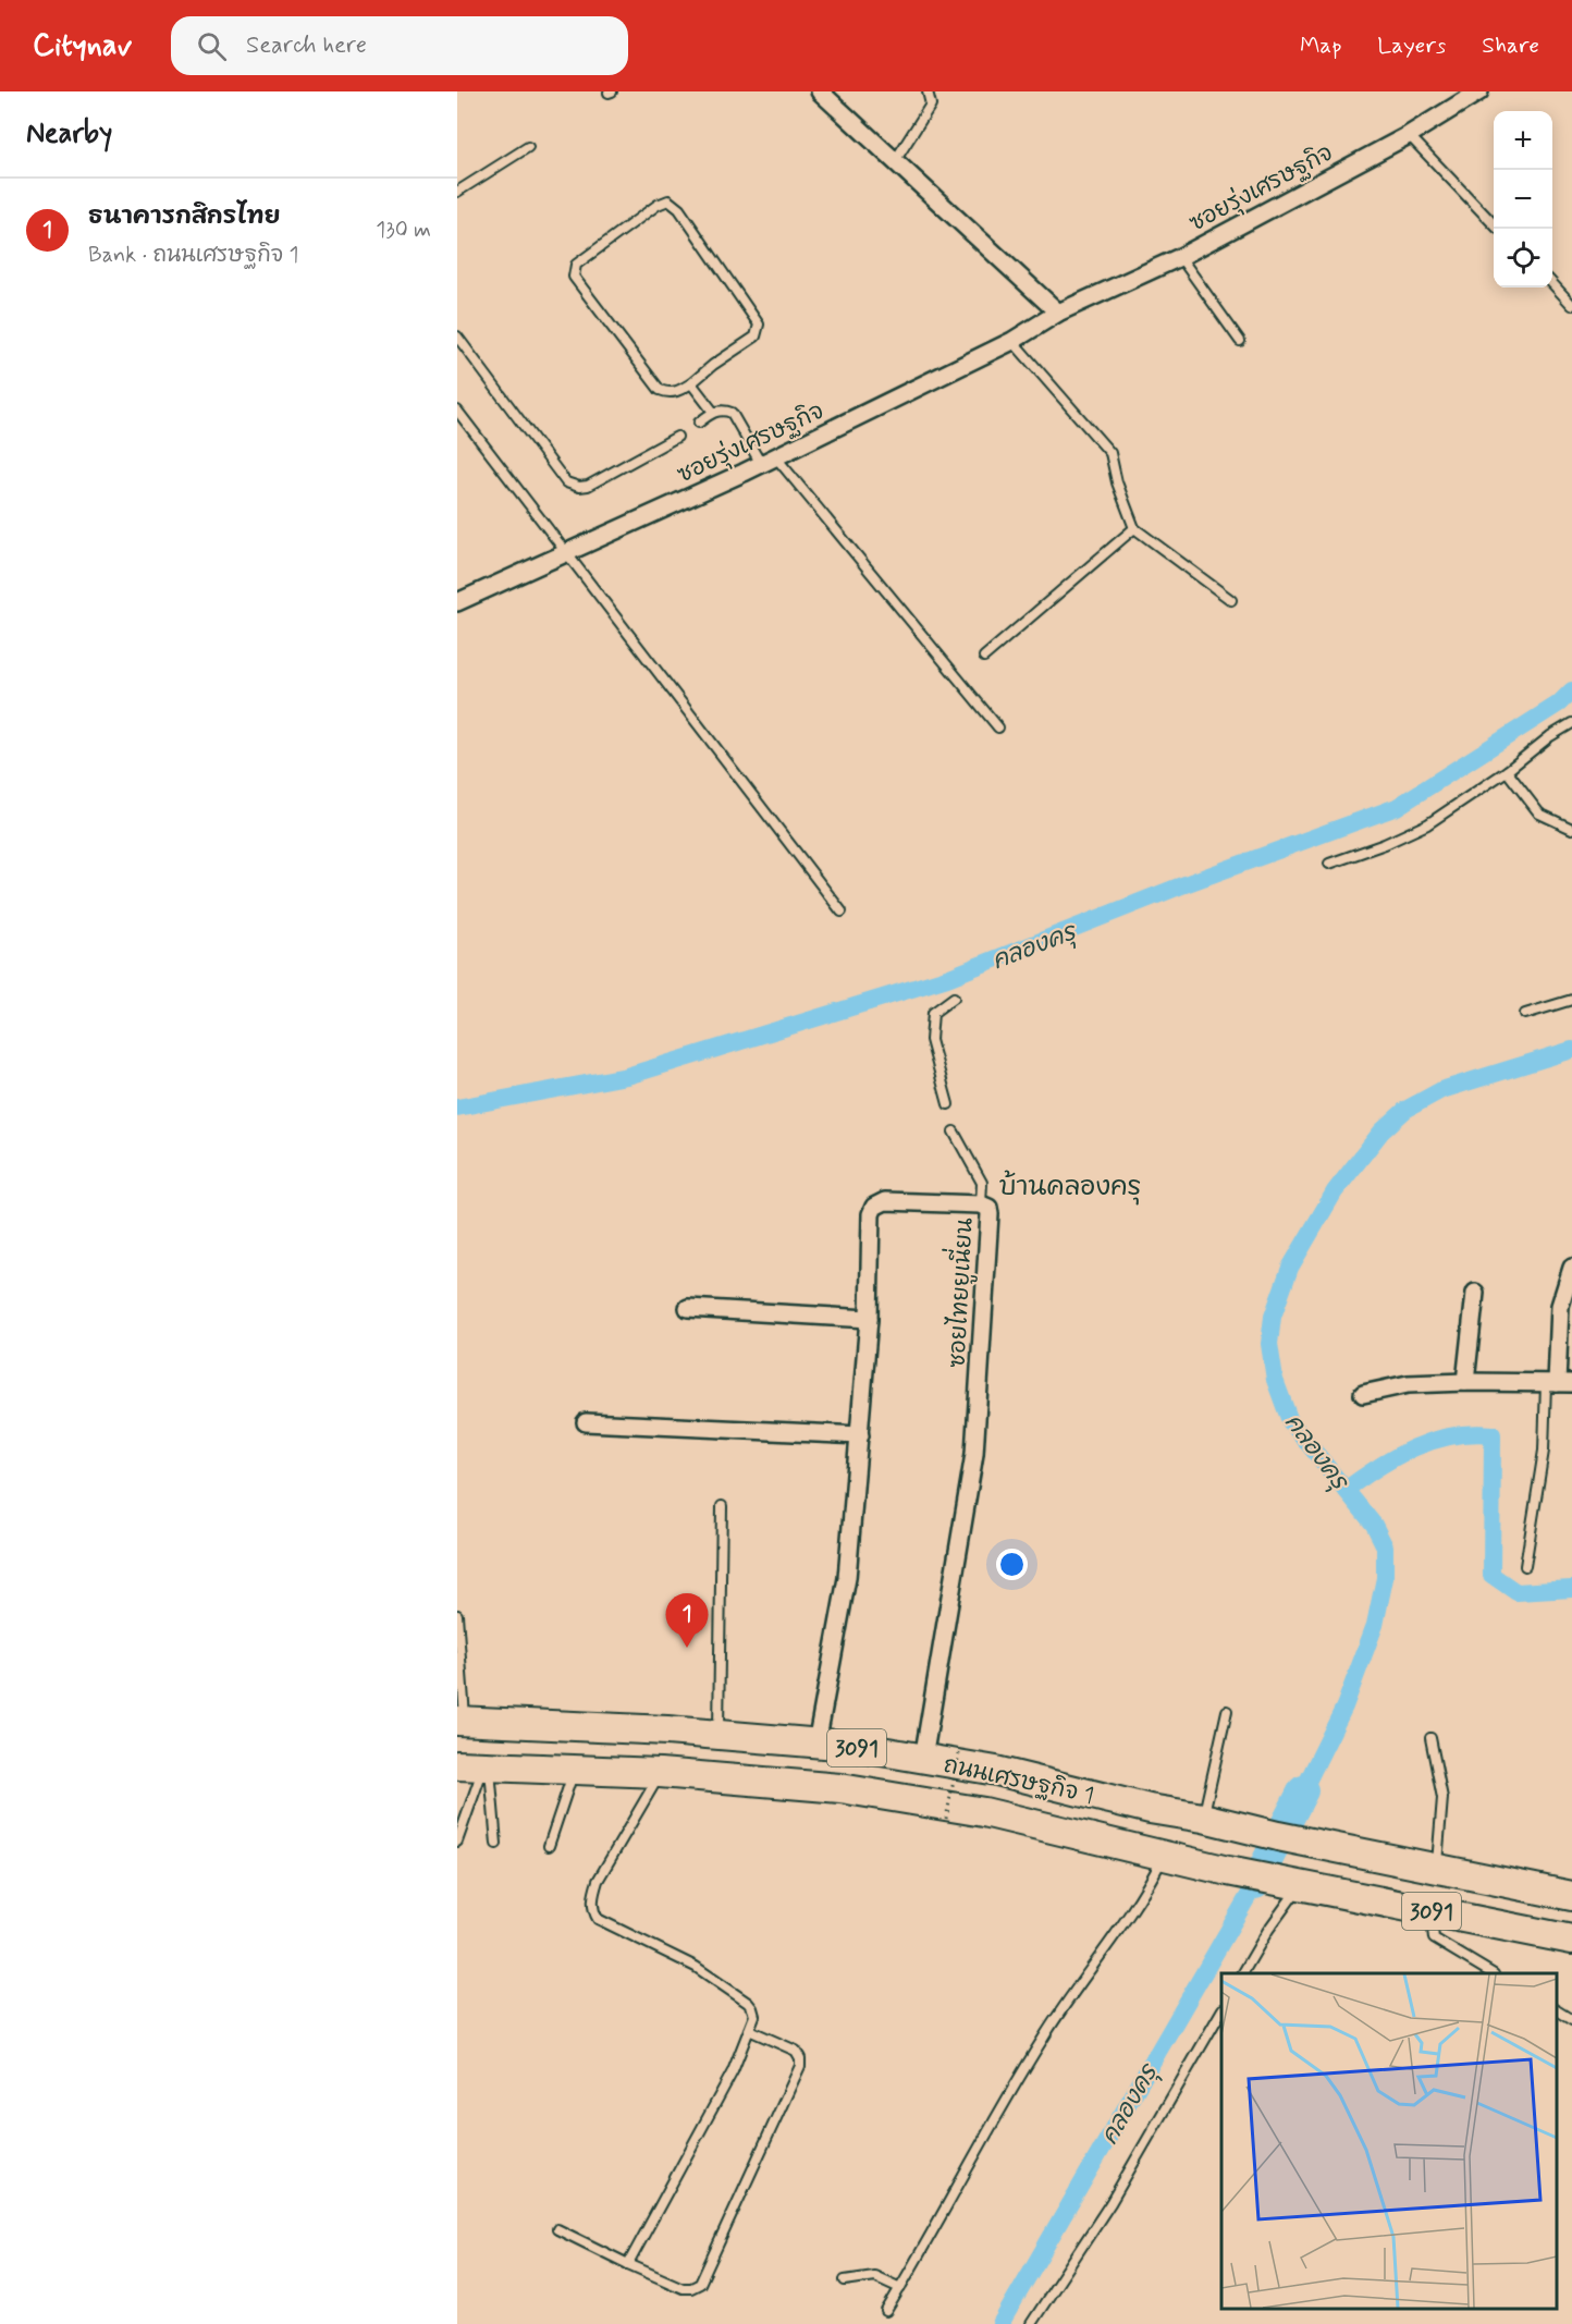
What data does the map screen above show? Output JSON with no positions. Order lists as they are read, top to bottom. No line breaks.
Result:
{"streets":{"main road":["3091","ถนนเศรษฐกิจ 1"],"street":["ซอยรุ่งเศรษฐกิจ","ซอยไทยยูเนี่ยน"]},"crossings":[["ซอยไทยยูเนี่ยน","ถนนเศรษฐกิจ 1"]],"districts":["บ้านคลองครุ"],"water":["คลองครุ"],"page":{"header":"Citynav","search":"Search here","nav":["Map","Layers","Share"],"heading":"Nearby","map_buttons":["+","−"],"list":[{"mark":"1","name":"ธนาคารกสิกรไทย","note":"Bank · ถนนเศรษฐกิจ 1","value":"130 m"}],"pins":"1"}}
